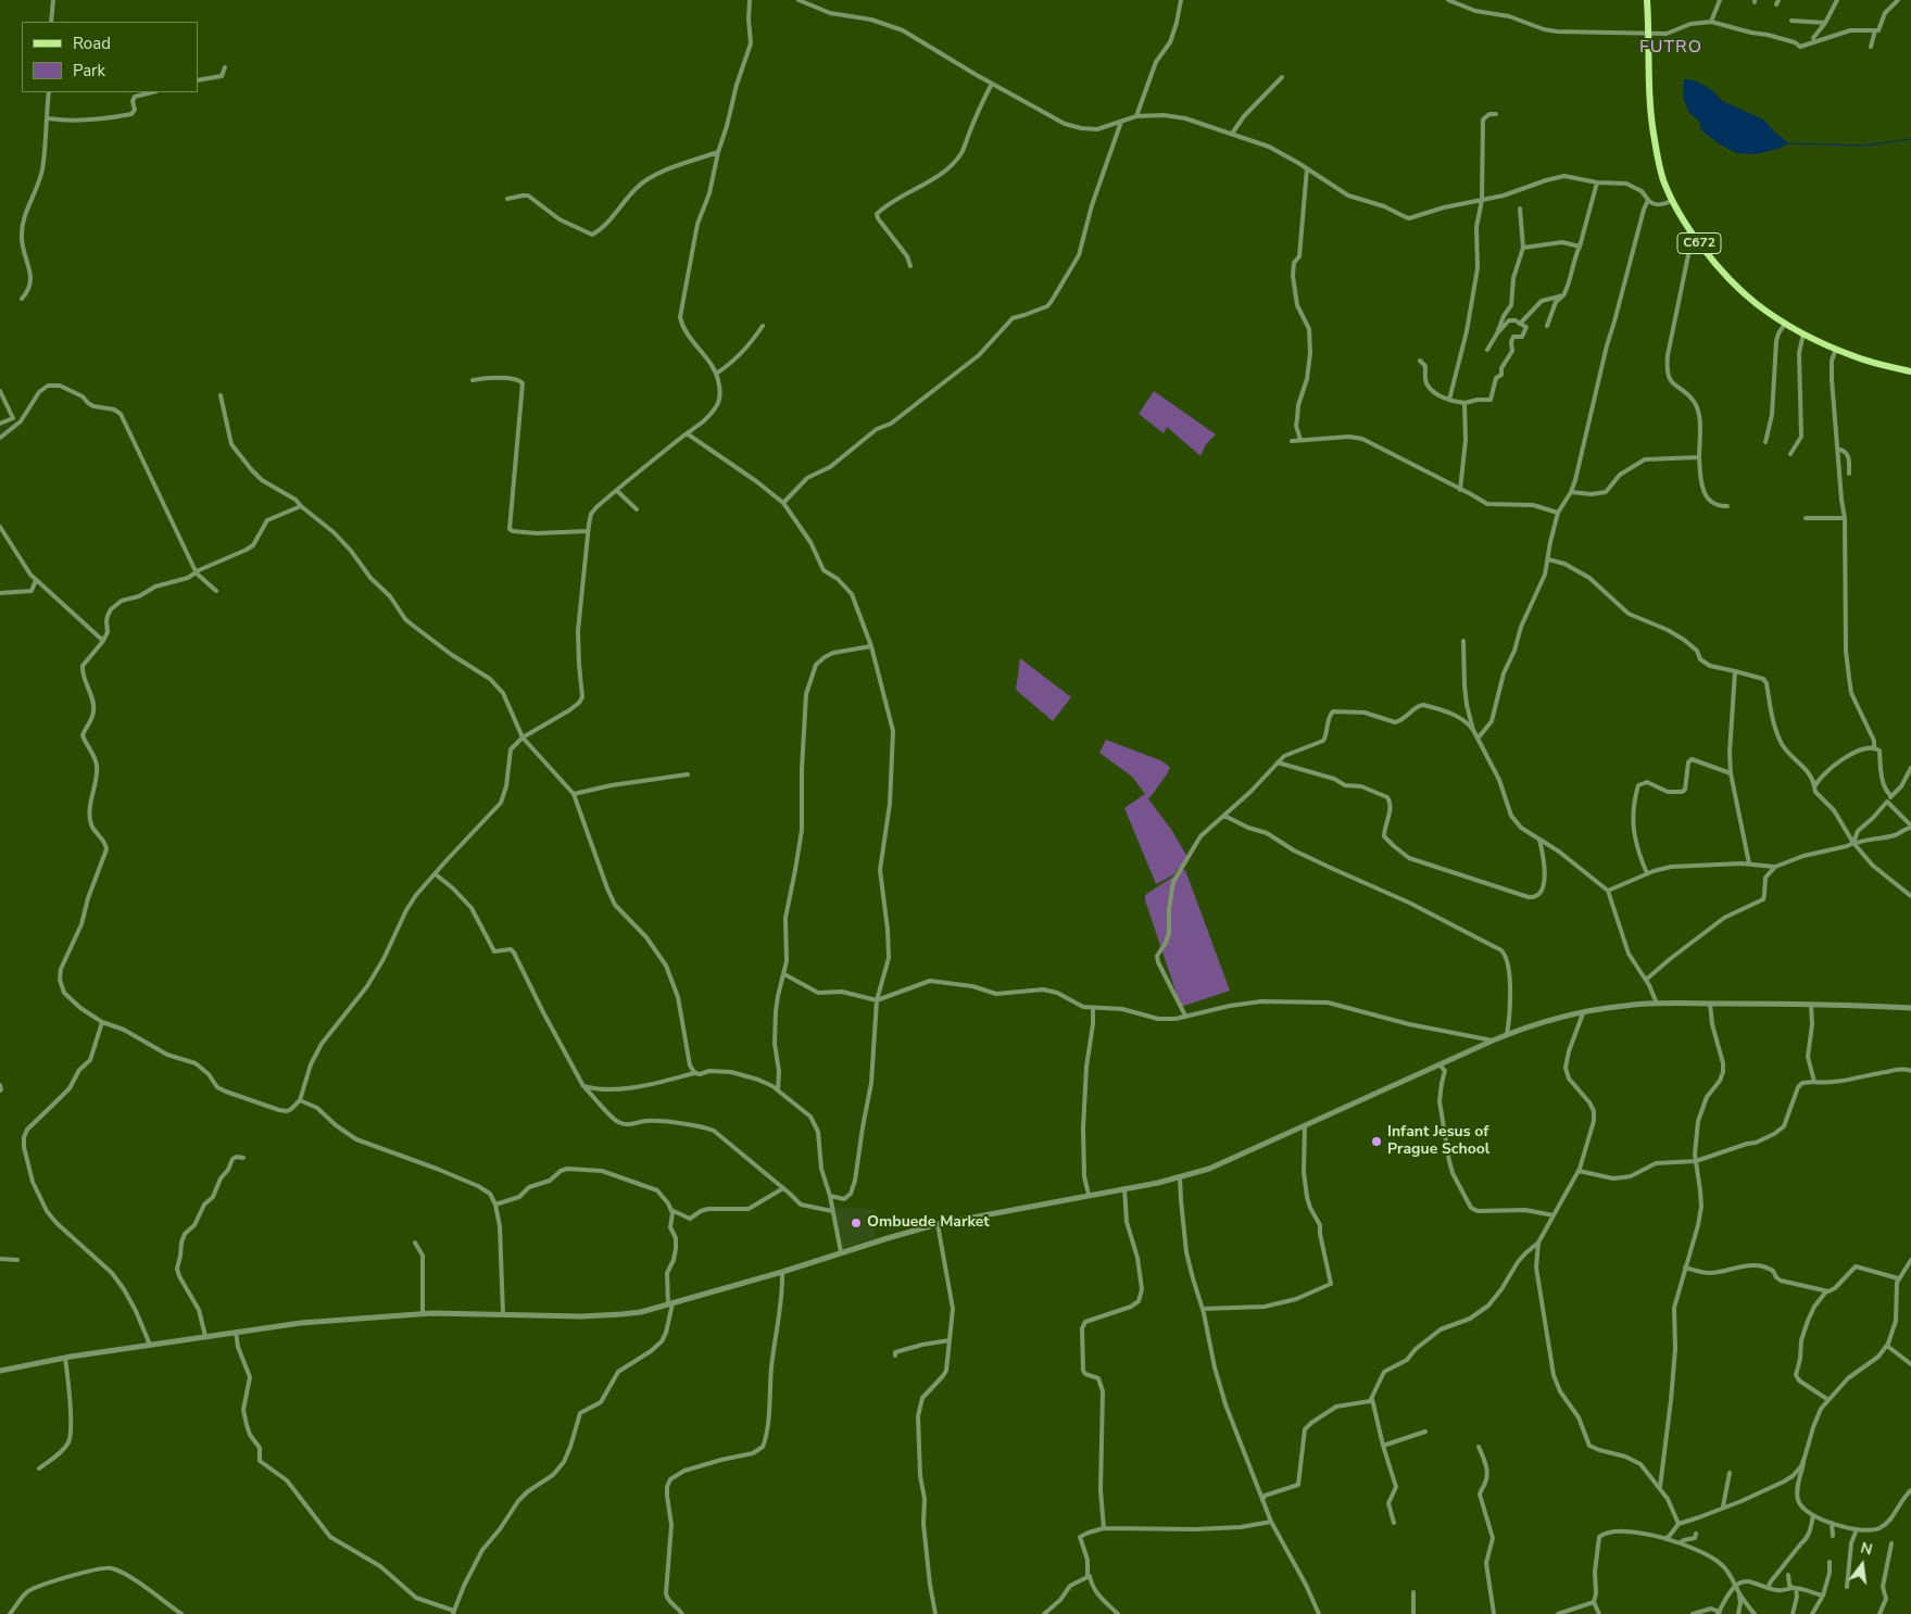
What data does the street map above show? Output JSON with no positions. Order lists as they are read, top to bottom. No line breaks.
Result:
{"streets":{"main road":["C672"]},"districts":["FUTRO"],"places":["Infant Jesus of Prague School","Ombuede Market"],"legend":["Road","Park"],"north":"top"}
